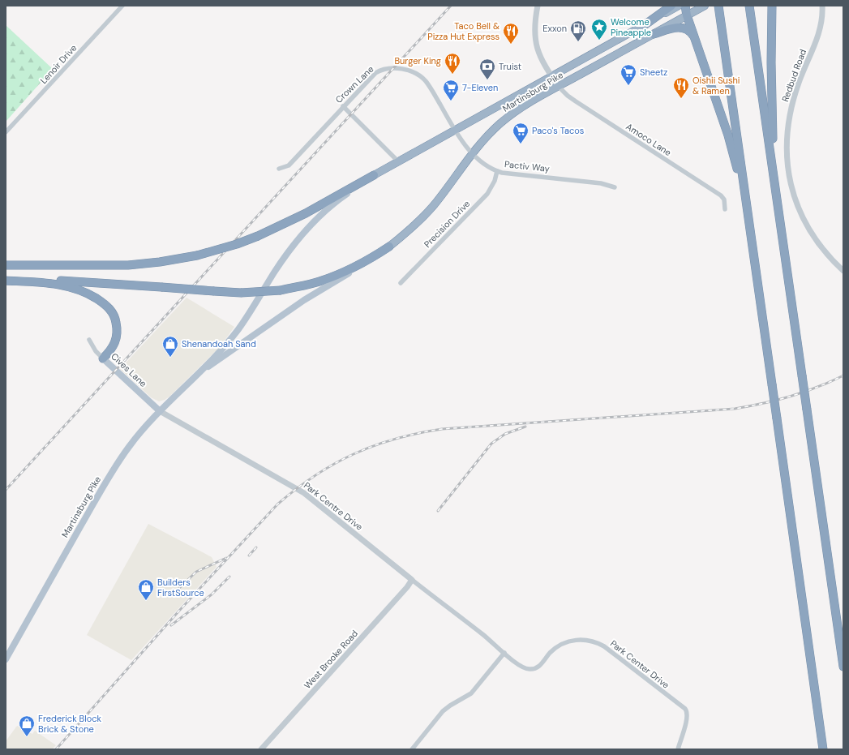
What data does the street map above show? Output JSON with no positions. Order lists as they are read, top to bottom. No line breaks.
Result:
{"streets":{"highway":["Martinsburg Pike"],"main road":["Cives Lane"],"street":["Lenoir Drive","Redbud Road","Crown Lane","Amoco Lane","Pactiv Way","Precision Drive","Park Centre Drive","West Brooke Road","Park Center Drive"]},"crossings":[["Crown Lane","Martinsburg Pike"],["Crown Lane","Pactiv Way"],["Martinsburg Pike","Amoco Lane"],["Martinsburg Pike","Pactiv Way"],["Martinsburg Pike","Cives Lane"],["Martinsburg Pike","Park Centre Drive"],["Pactiv Way","Precision Drive"],["Cives Lane","Park Centre Drive"],["Park Centre Drive","West Brooke Road"],["Park Centre Drive","Park Center Drive"]],"places":{"place":["Welcome Pineapple"],"fuel station":["Exxon"],"restaurant":["Taco Bell & Pizza Hut Express","Burger King","Oishii Sushi & Ramen"],"bank":["Truist"],"supermarket":["Sheetz","7-Eleven","Paco's Tacos"],"shop":["Shenandoah Sand","Builders FirstSource","Frederick Block Brick & Stone"]}}
